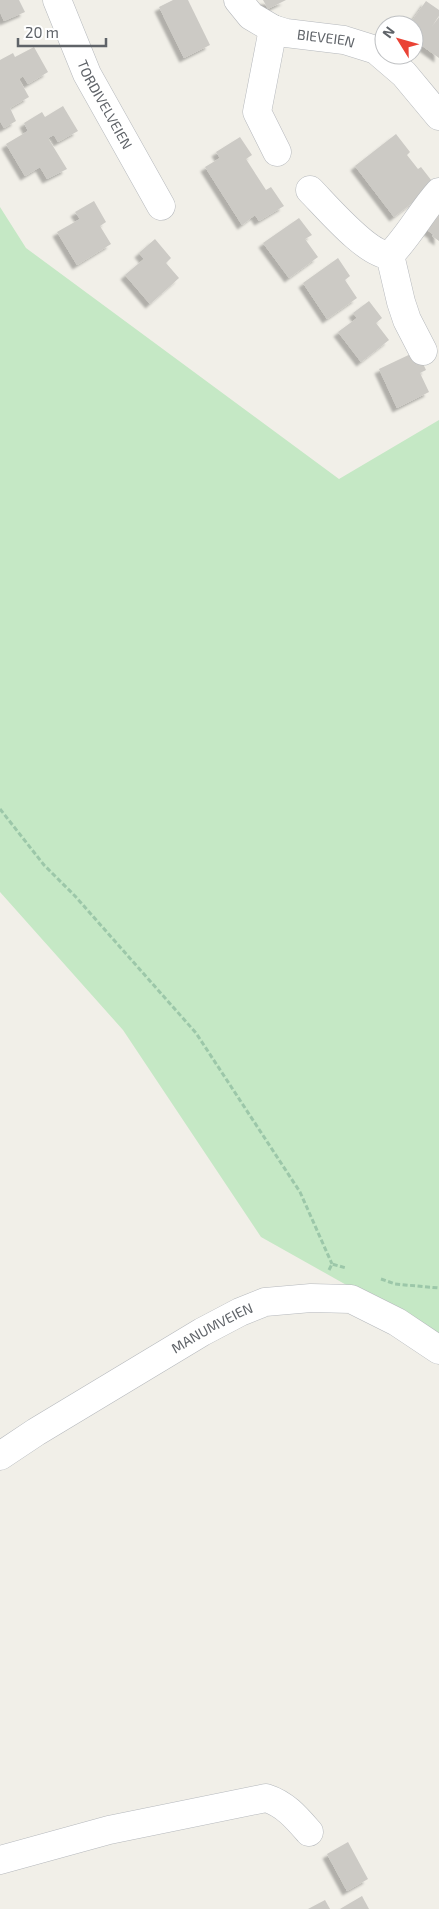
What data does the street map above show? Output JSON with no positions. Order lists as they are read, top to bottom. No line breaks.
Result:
{"streets":{"street":["BIEVEIEN","TORDIVELVEIEN","MANUMVEIEN"]},"scale_bar":"20 m","north":"top left"}
